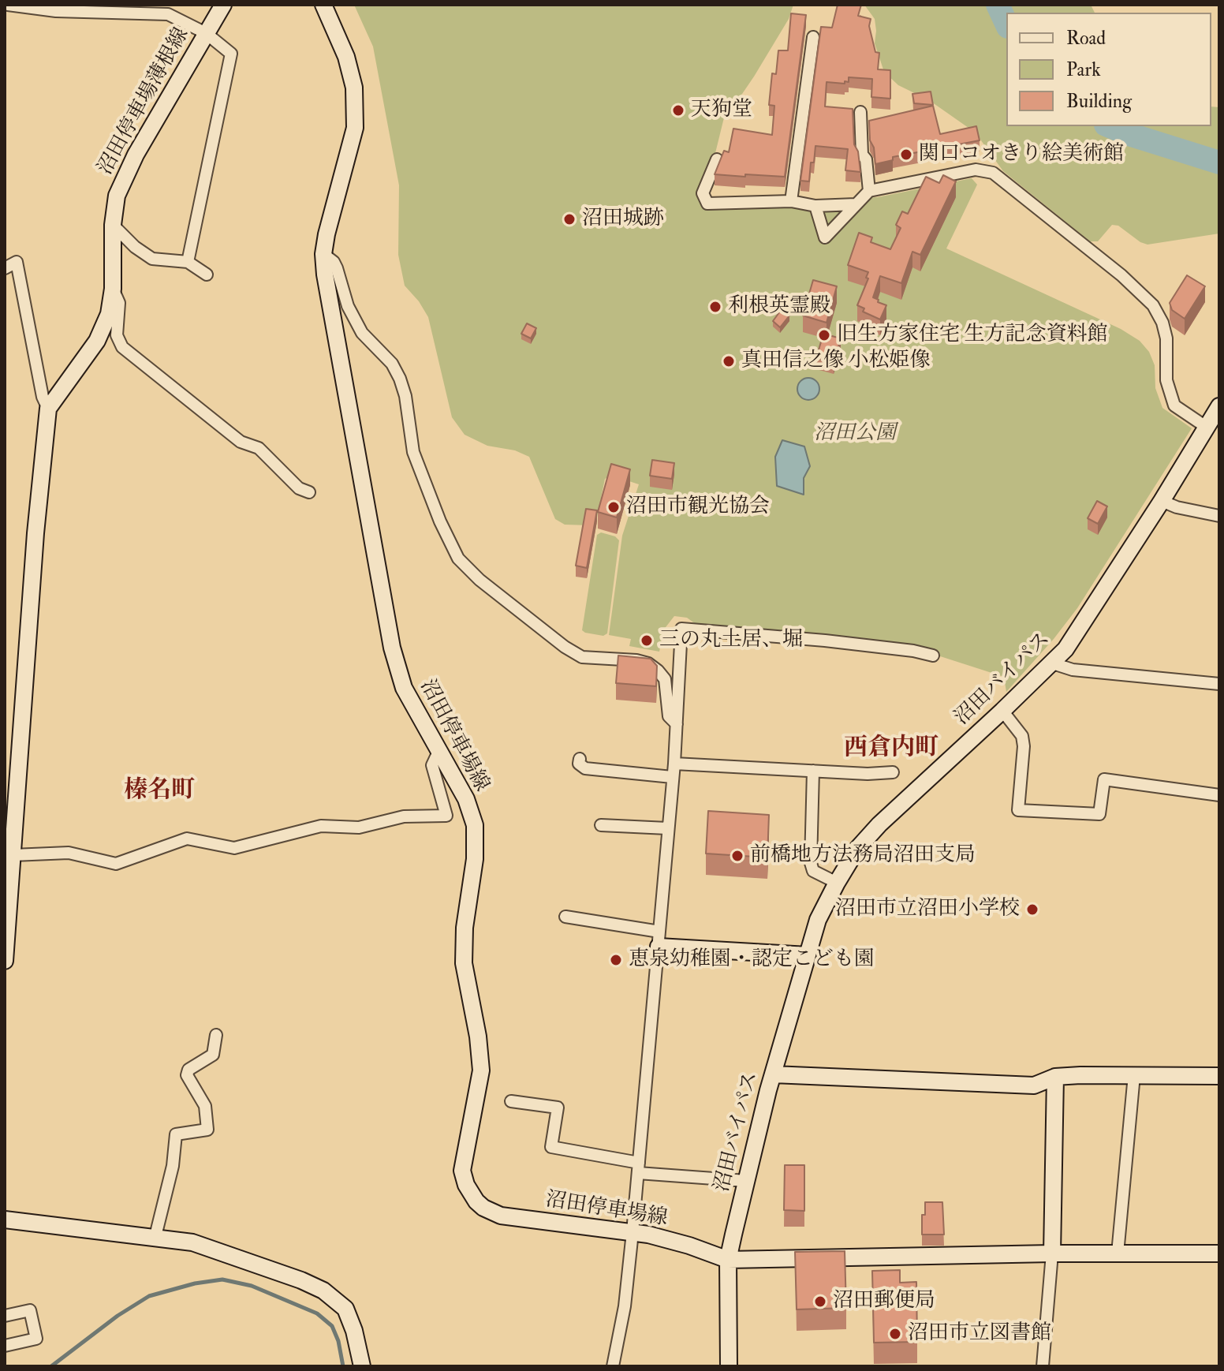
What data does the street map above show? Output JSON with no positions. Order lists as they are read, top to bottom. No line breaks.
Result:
{"streets":{"street":["沼田停車場薄根線","沼田バイパス","沼田停車場線"]},"crossings":[["沼田バイパス","沼田停車場線"]],"districts":["西倉内町","榛名町"],"parks":["沼田公園"],"places":["天狗堂","関口コオきり絵美術館","沼田城跡","利根英霊殿","旧生方家住宅 生方記念資料館","真田信之像 小松姫像","沼田市観光協会","三の丸土居、堀","前橋地方法務局沼田支局","沼田市立沼田小学校","恵泉幼稚園・認定こども園","沼田郵便局","沼田市立図書館"],"legend":["Road","Park","Building"]}
